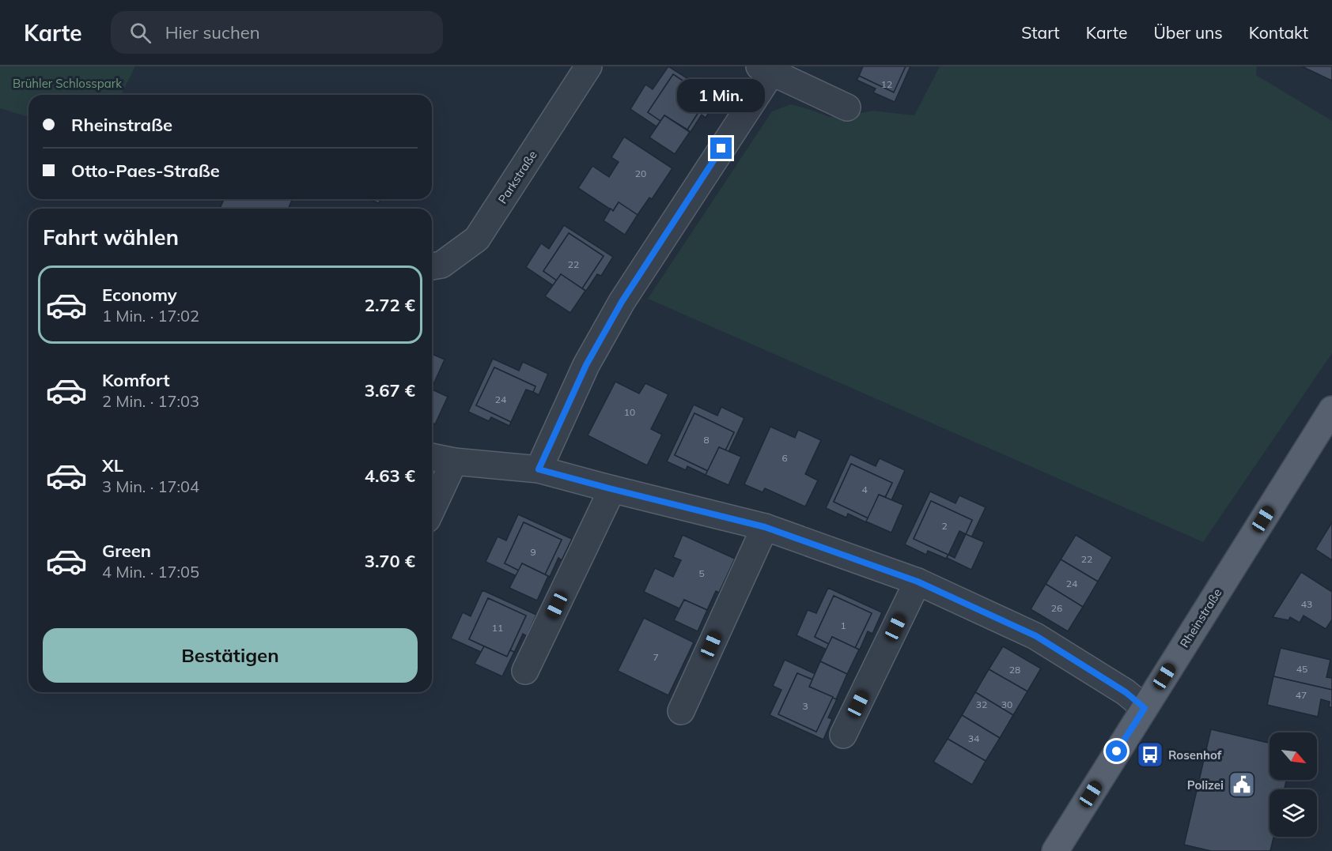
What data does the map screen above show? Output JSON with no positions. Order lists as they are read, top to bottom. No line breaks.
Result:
{"streets":{"main road":["Rheinstraße"],"street":["Parkstraße"]},"parks":["Brühler Schlosspark"],"places":{"bus stop":["Rosenhof"],"public building":["Polizei"]},"house_numbers":["12","20","22","24","10","8","6","4","2","9","22","5","24","43","26","1","11","7","45","28","47","32","30","3","34"],"north":"bottom right","page":{"header":"Karte","search":"Hier suchen","nav":["Start","Karte","Über uns","Kontakt"],"bubble":"1 Min.","banner":["Rheinstraße","Otto-Paes-Straße"],"heading":"Fahrt wählen","list":[{"name":"Economy","note":"1 Min. · 17:02","value":"2.72 €"},{"name":"Komfort","note":"2 Min. · 17:03","value":"3.67 €"},{"name":"XL","note":"3 Min. · 17:04","value":"4.63 €"},{"name":"Green","note":"4 Min. · 17:05","value":"3.70 €"}],"buttons":"Bestätigen"}}
